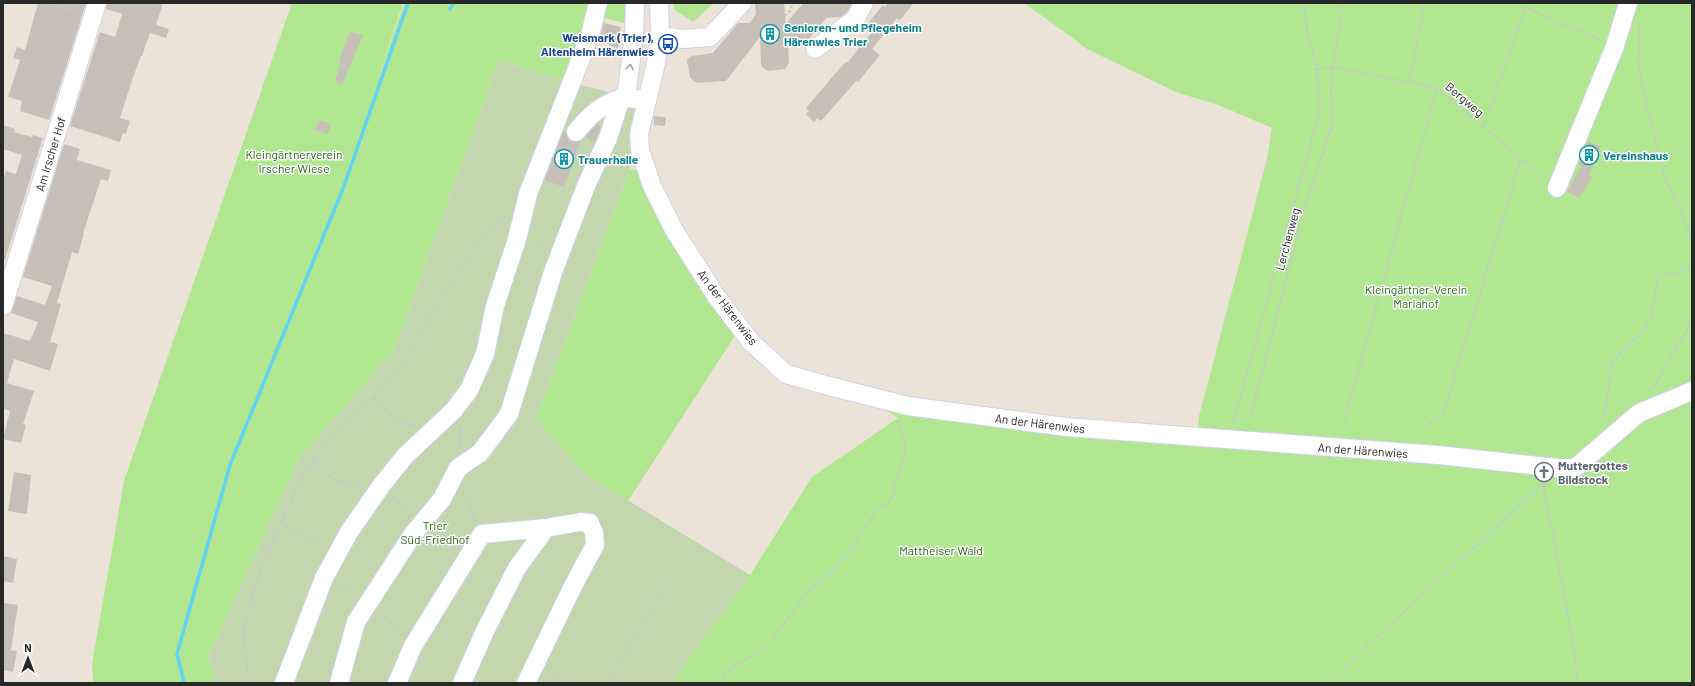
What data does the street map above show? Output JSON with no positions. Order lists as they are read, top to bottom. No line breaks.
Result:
{"streets":{"street":["Am Irscher Hof","An der Härenwies"],"path":["Bergweg","Lerchenweg"]},"crossings":[["Bergweg","Lerchenweg"]],"parks":["Kleingärtnerverein Irscher Wiese","Kleingärtner-Verein Mariahof","Trier Süd-Friedhof","Mattheiser Wald"],"places":{"building":["Senioren- und Pflegeheim Härenwies Trier","Vereinshaus","Trauerhalle"],"bus stop":["Weismark (Trier), Altenheim Härenwies"],"church":["Muttergottes Bildstock"]},"north":"top"}
